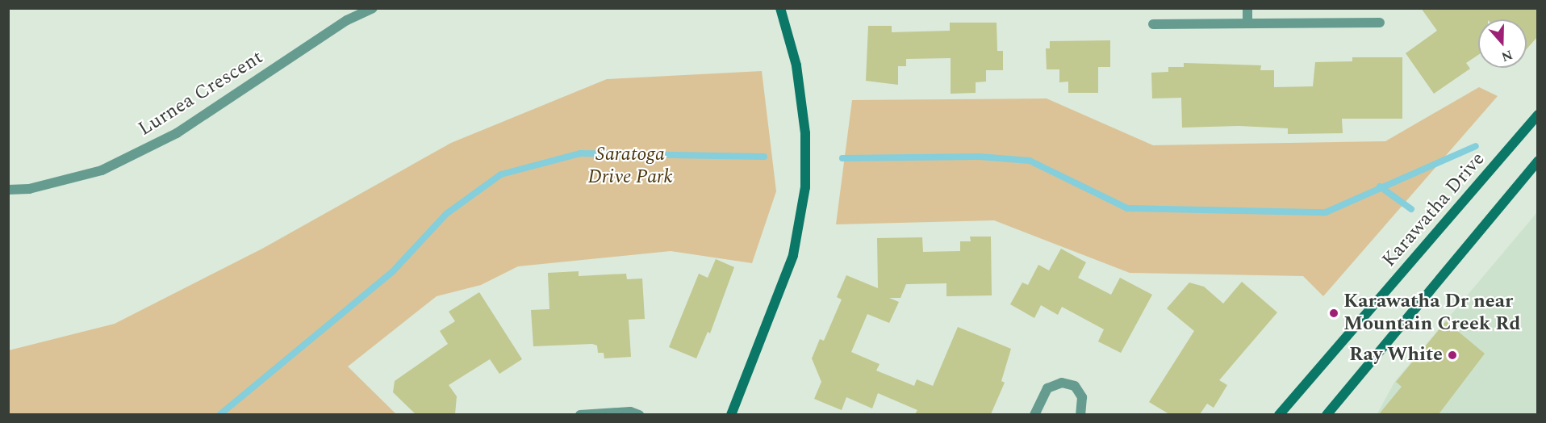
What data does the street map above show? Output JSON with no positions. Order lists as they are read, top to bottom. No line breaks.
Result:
{"streets":{"main road":["Karawatha Drive"],"street":["Lurnea Crescent"]},"parks":["Saratoga Drive Park"],"places":["Karawatha Dr near Mountain Creek Rd","Ray White"],"north":"bottom"}
